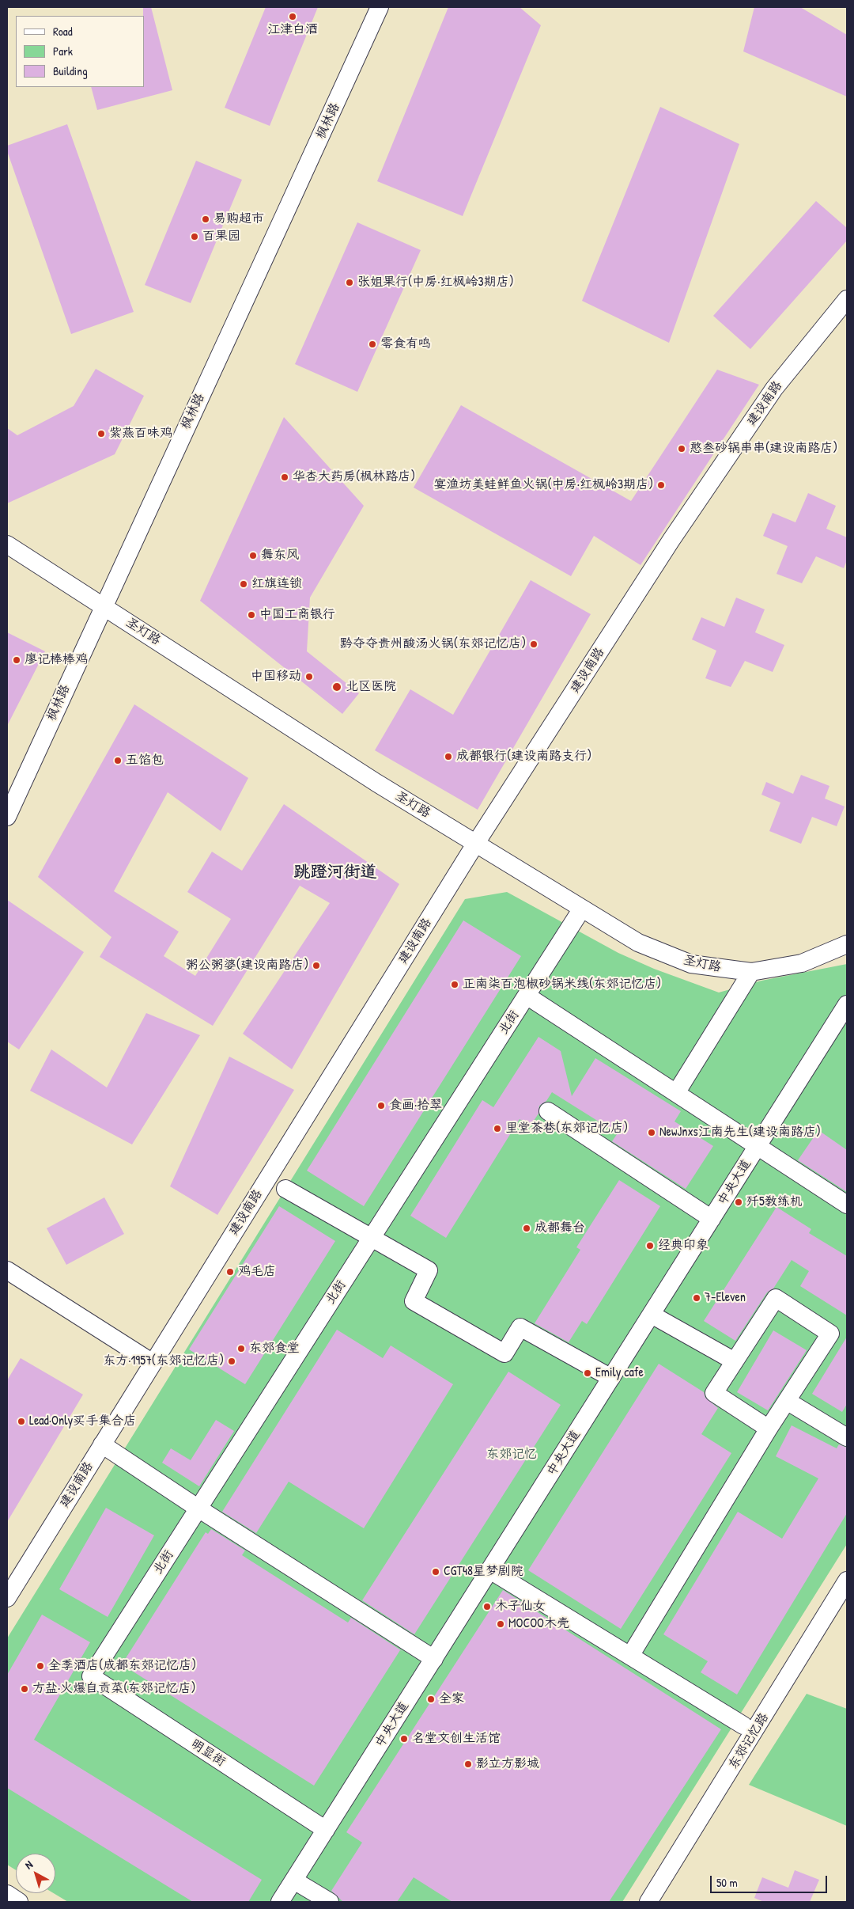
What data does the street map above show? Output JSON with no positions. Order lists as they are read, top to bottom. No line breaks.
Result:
{"streets":{"street":["枫林路","建设南路","圣灯路","北街","中央大道","东郊记忆路","明显街"]},"crossings":[["枫林路","圣灯路"],["建设南路","圣灯路"],["圣灯路","北街"],["北街","明显街"],["中央大道","明显街"]],"districts":["跳蹬河街道"],"parks":["东郊记忆"],"places":["江津白酒","易购超市","百果园","张姐果行(中房·红枫岭3期店)","零食有鸣","紫燕百味鸡","憨叁砂锅串串(建设南路店)","华杏大药房(枫林路店)","宴渔坊美蛙鲜鱼火锅(中房·红枫岭3期店)","舞东风","红旗连锁","中国工商银行","黔夺夺贵州酸汤火锅(东郊记忆店)","廖记棒棒鸡","中国移动","北区医院","成都银行(建设南路支行)","五馅包","粥公粥婆(建设南路店)","正南柒百泡椒砂锅米线(东郊记忆店)","食画·拾翠","里堂茶巷(东郊记忆店)","NewJnxs江南先生(建设南路店)","歼5教练机","成都舞台","经典印象","鸡毛店","7-Eleven","东郊食堂","东方·1957(东郊记忆店)","Emily cafe","Lead·Only买手集合店","CGT48星梦剧院","木子仙女","MOCOO木壳","全季酒店(成都东郊记忆店)","方盐·火爆自贡菜(东郊记忆店)","全家","名堂文创生活馆","影立方影城"],"legend":["Road","Park","Building"],"scale_bar":"50 m","north":"top left"}
